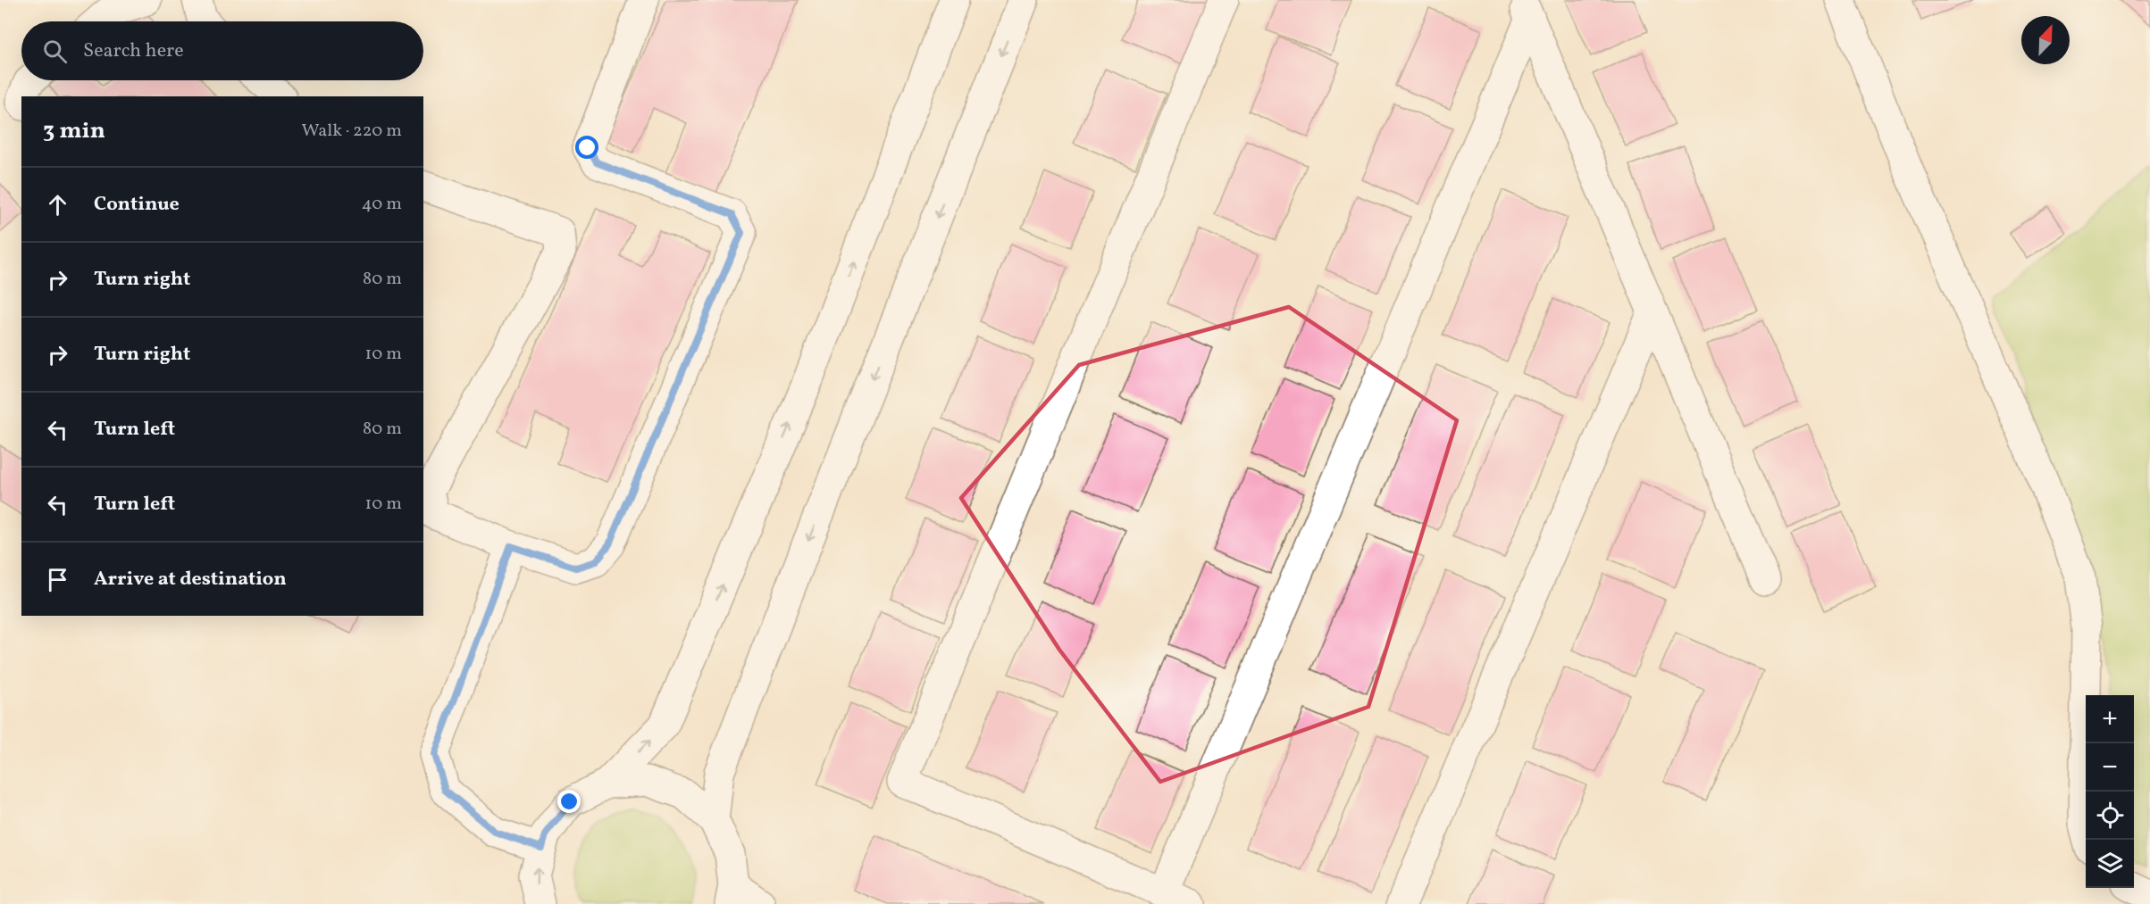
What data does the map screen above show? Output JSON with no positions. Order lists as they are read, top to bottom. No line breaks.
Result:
{"north":"top right","page":{"search":"Search here","heading":["3 min","Walk · 220 m"],"list":[["Continue","40 m"],["Turn right","80 m"],["Turn right","10 m"],["Turn left","80 m"],["Turn left","10 m"],"Arrive at destination"],"map_buttons":["+","−"]}}
